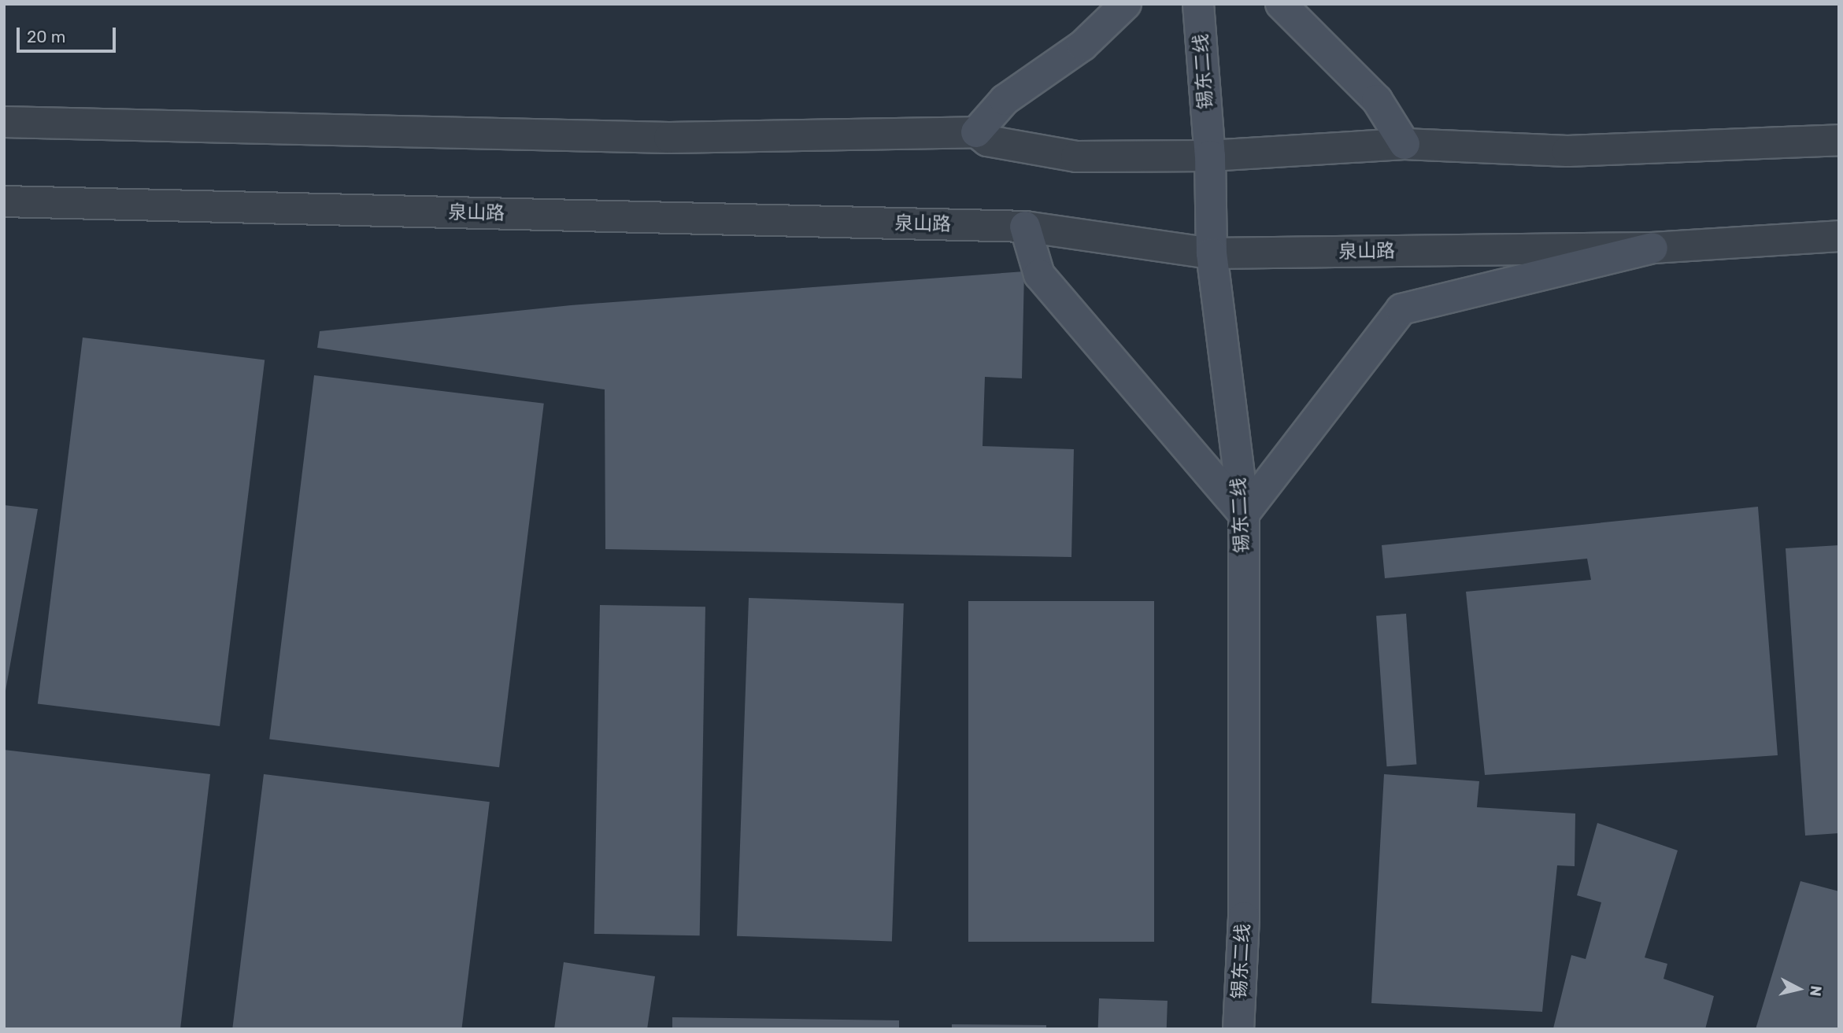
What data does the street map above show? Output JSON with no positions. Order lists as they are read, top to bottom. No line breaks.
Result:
{"streets":{"main road":["锡东二线"],"street":["泉山路"]},"crossings":[["锡东二线","泉山路"]],"scale_bar":"20 m","north":"right"}
